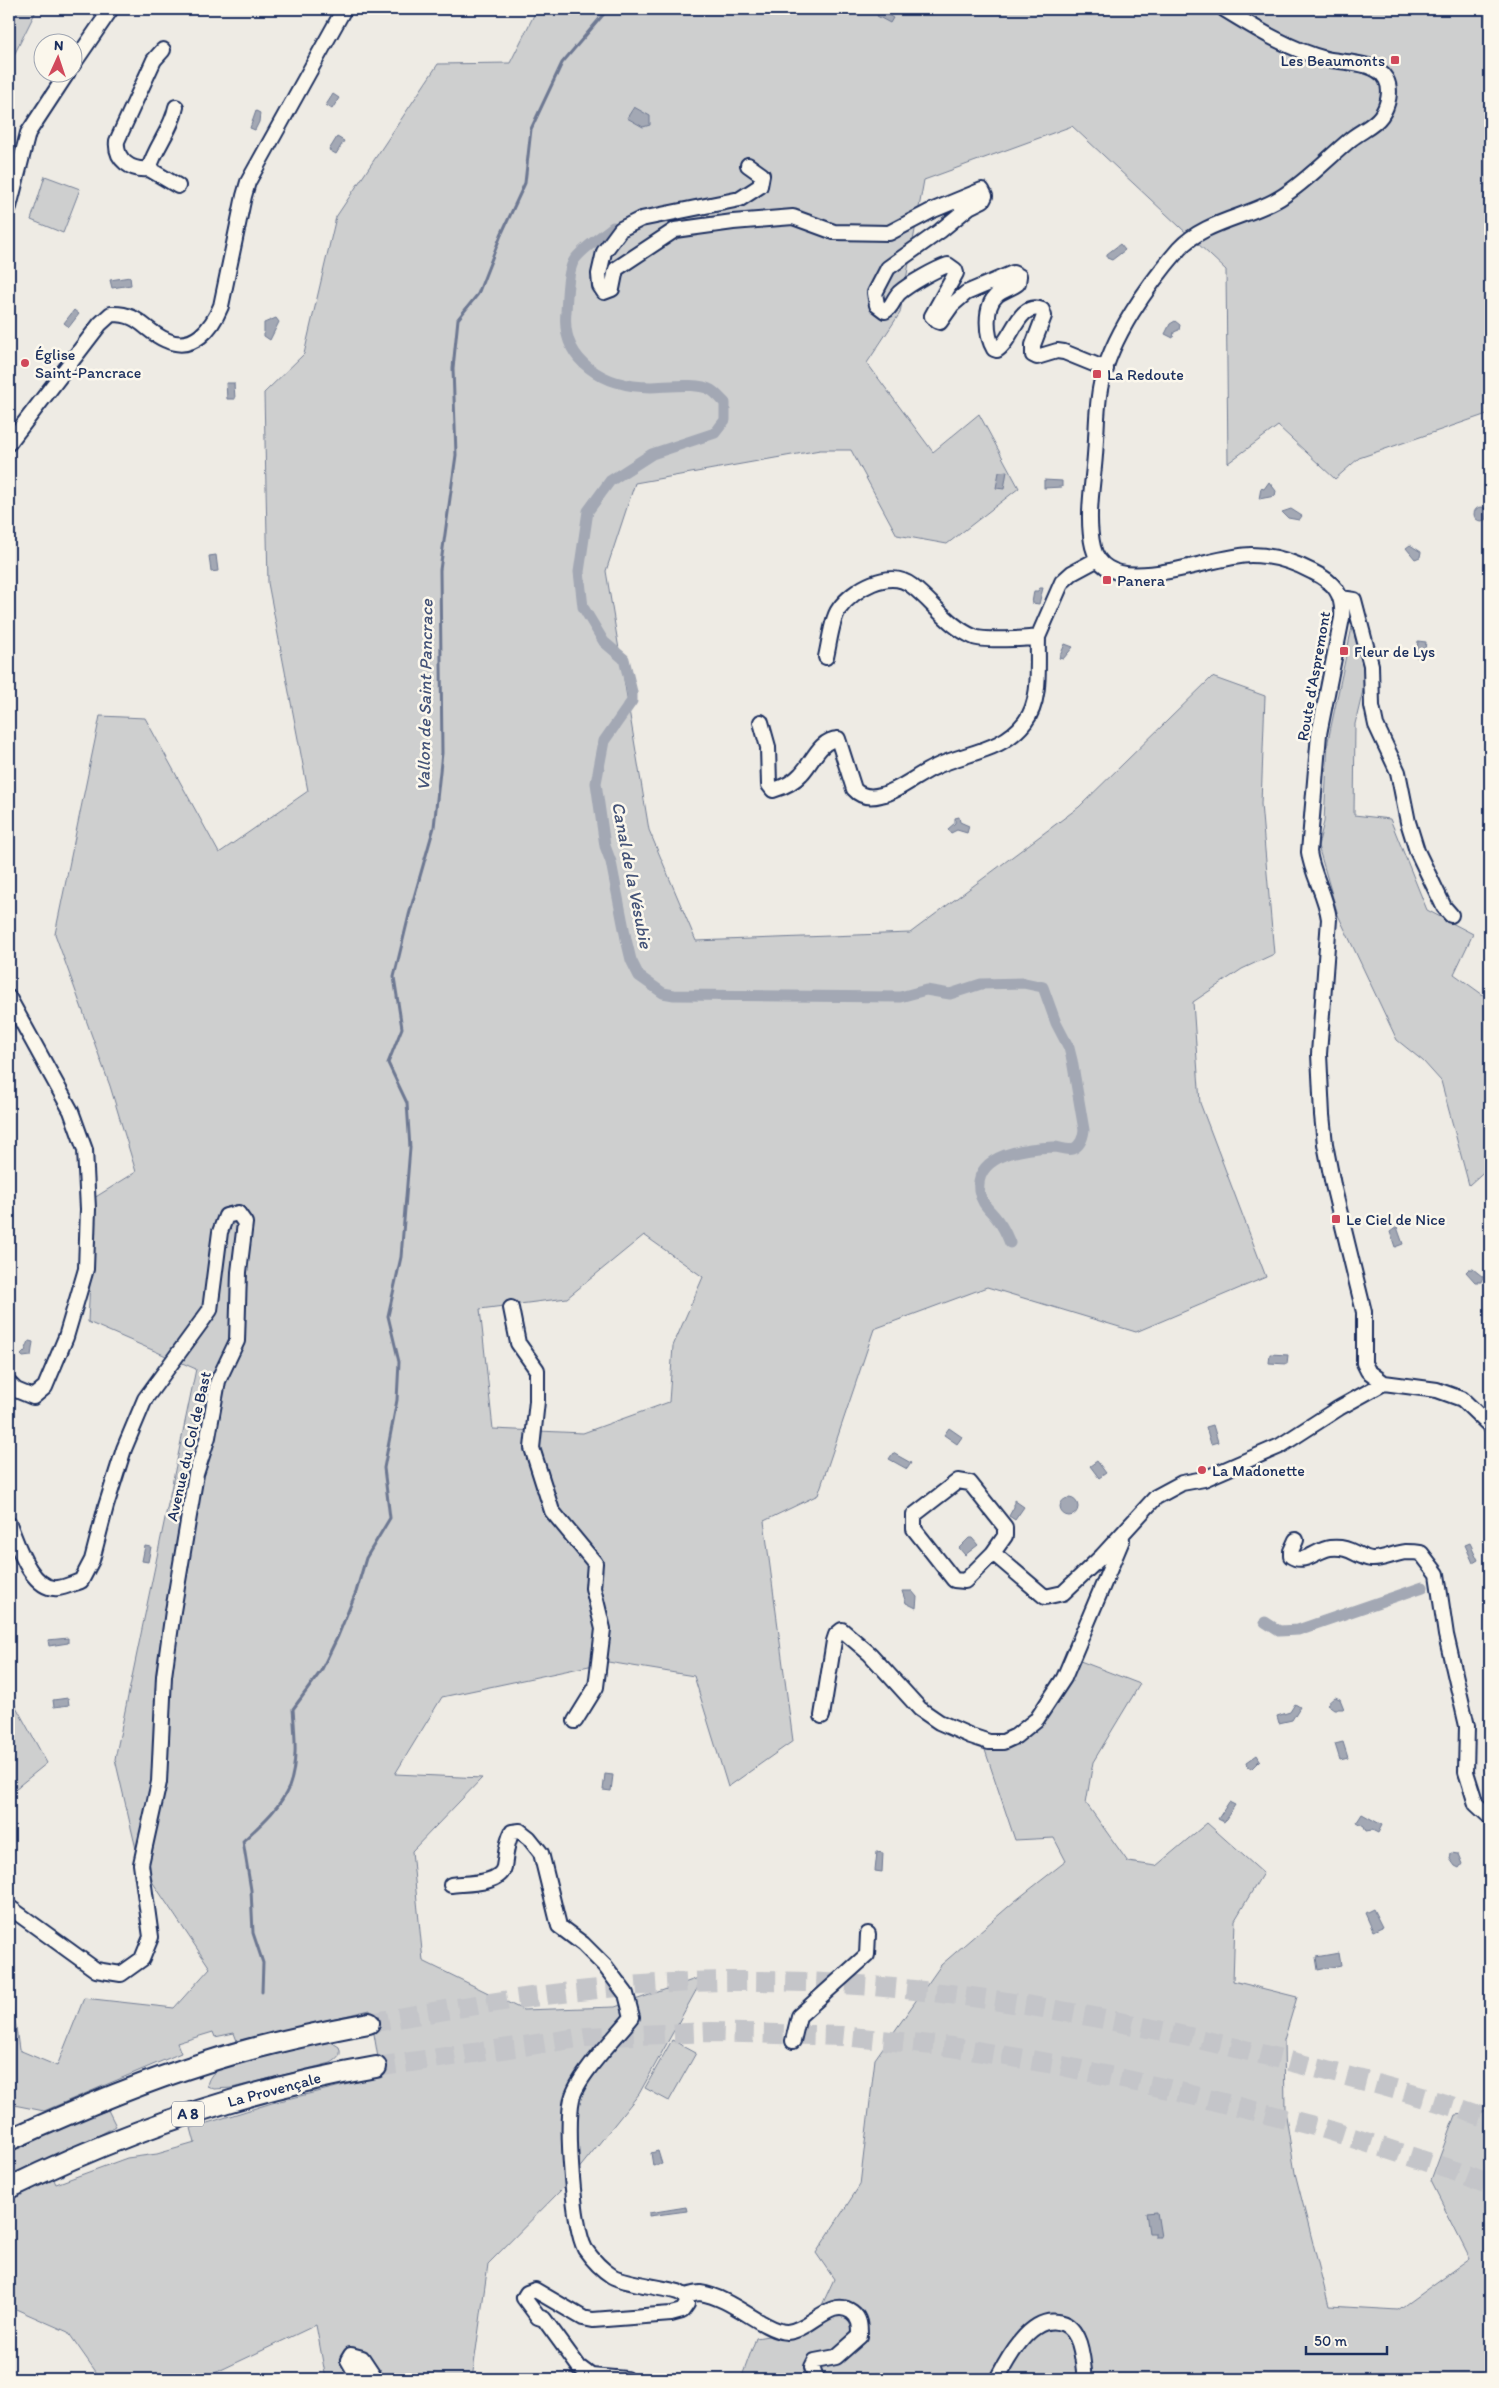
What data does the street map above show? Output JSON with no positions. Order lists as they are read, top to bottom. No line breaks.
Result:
{"streets":{"highway":["La Provençale","A 8"],"street":["Route d'Aspremont","Avenue du Col de Bast"]},"water":["Vallon de Saint Pancrace","Canal de la Vésubie"],"places":{"transit":["Les Beaumonts","La Redoute","Panera","Fleur de Lys","Le Ciel de Nice"],"other":["Église Saint-Pancrace","La Madonette"]},"scale_bar":"50 m","north":"top"}
